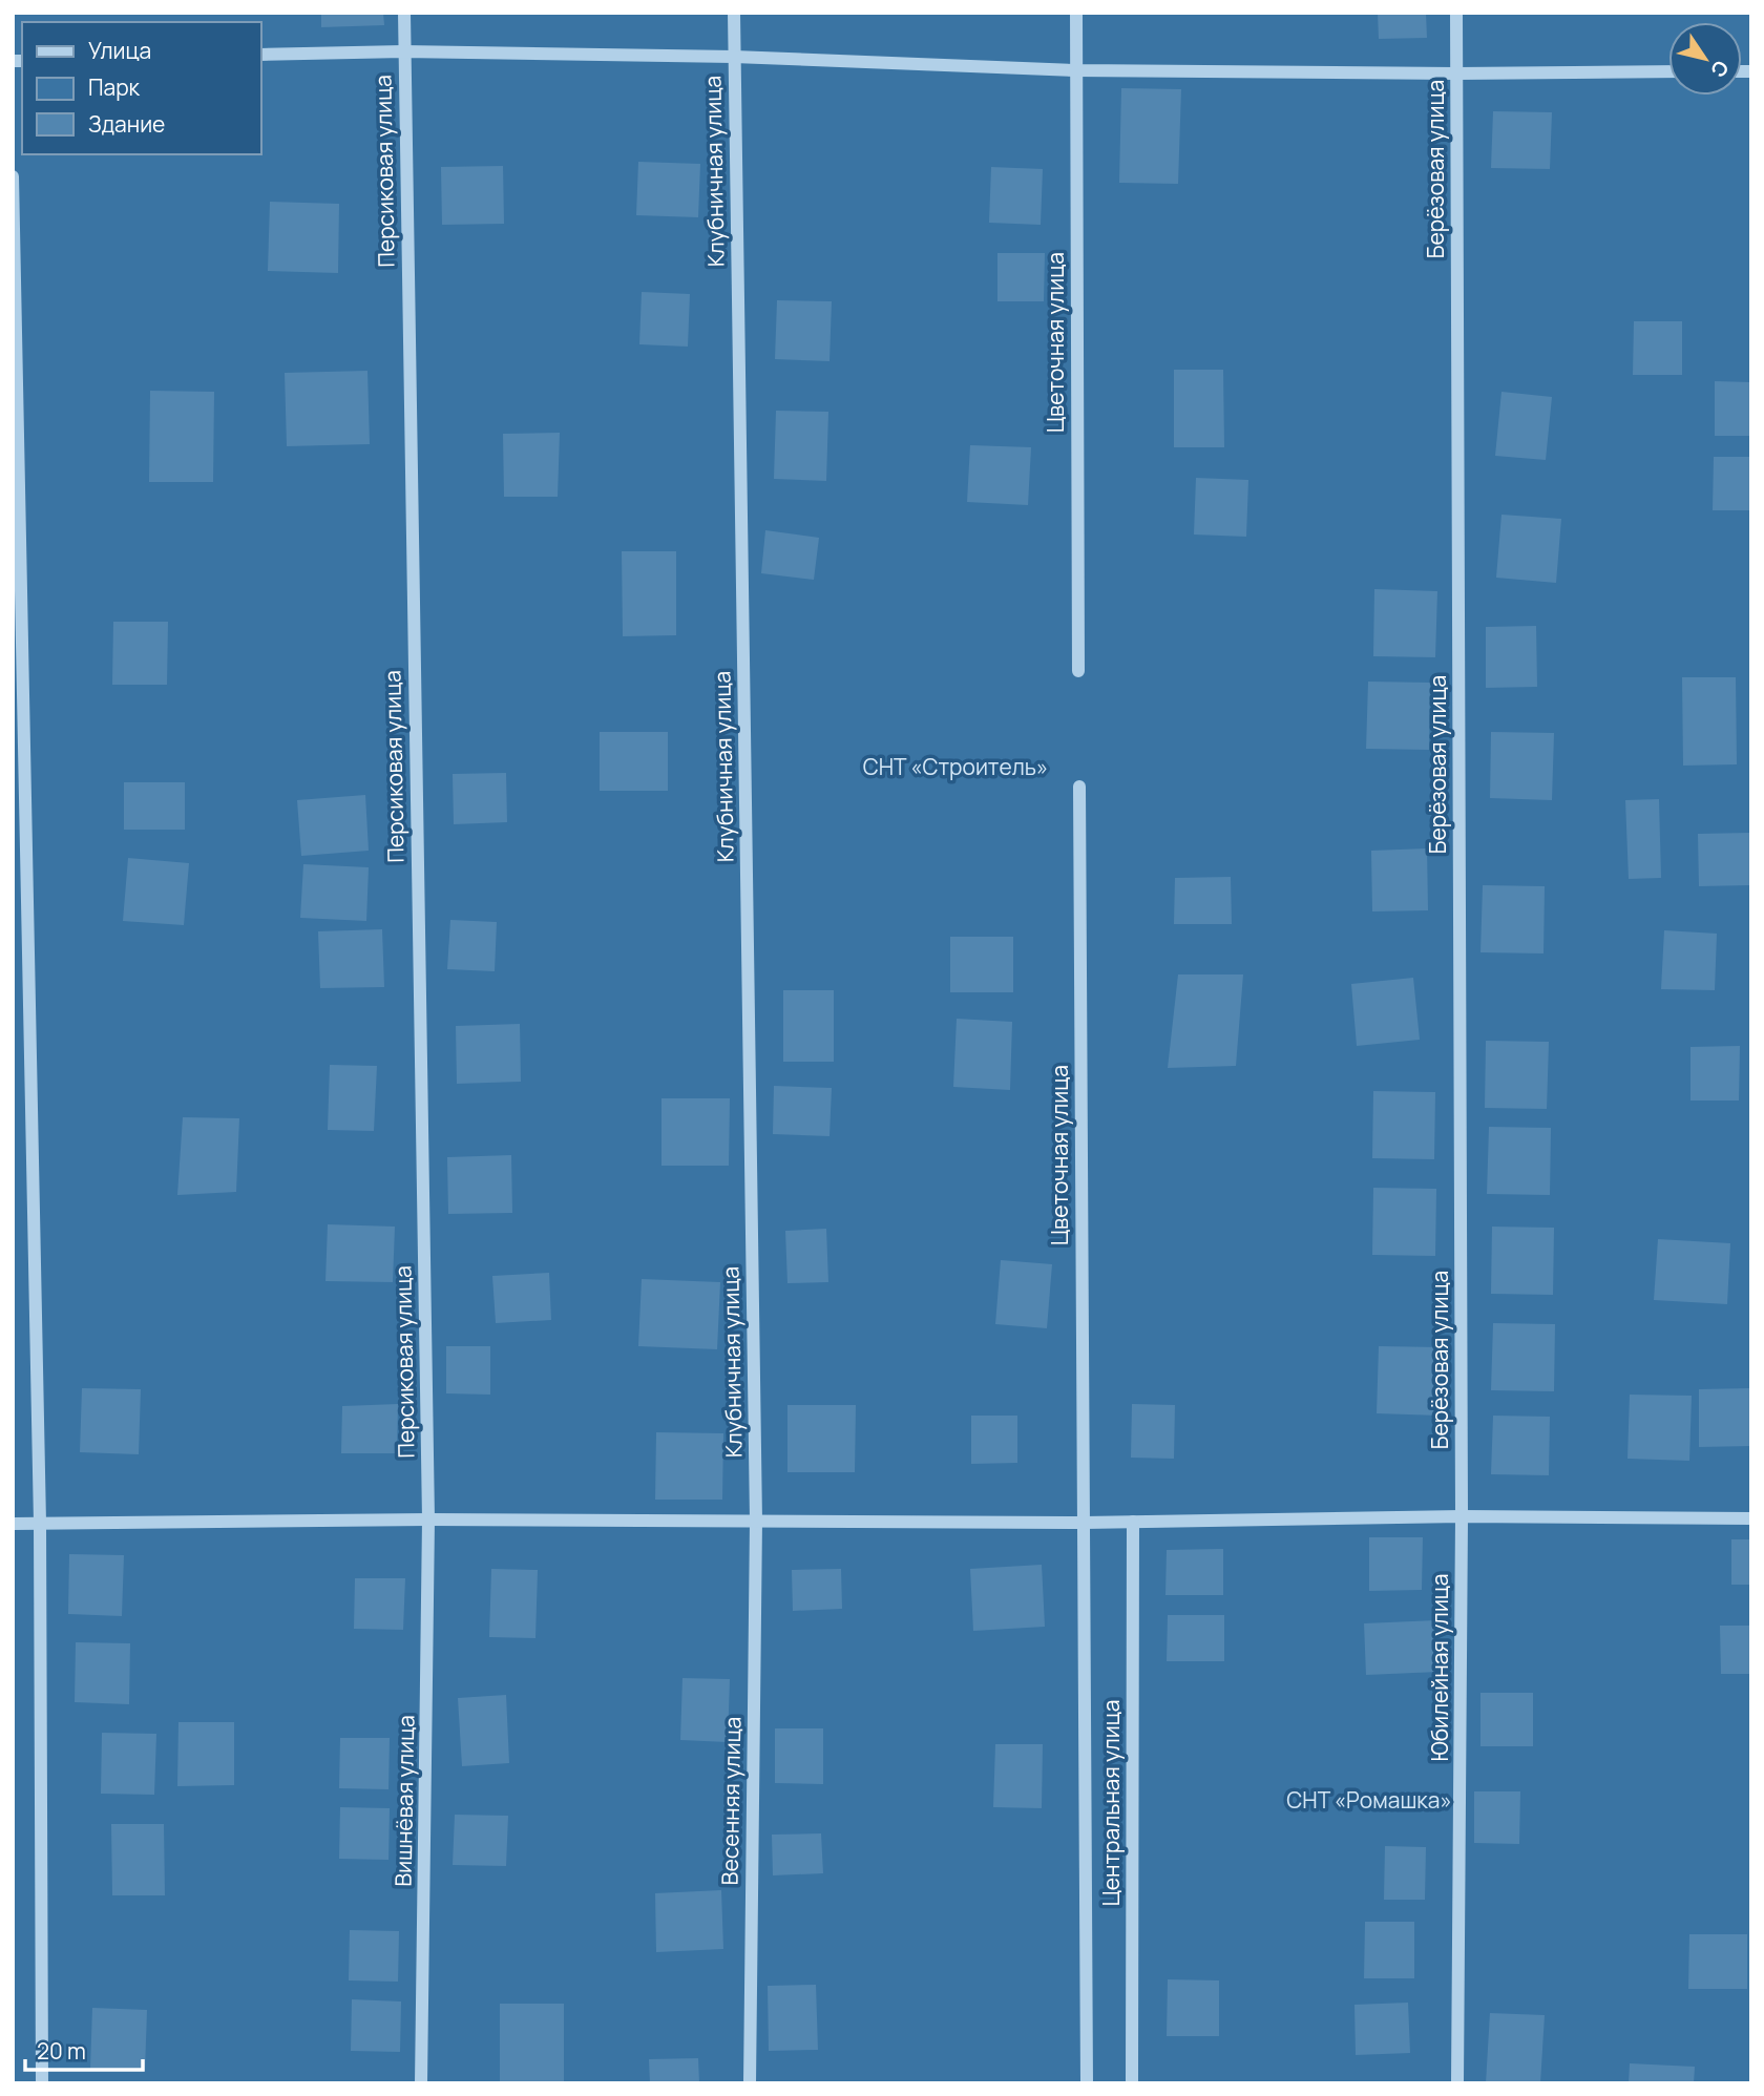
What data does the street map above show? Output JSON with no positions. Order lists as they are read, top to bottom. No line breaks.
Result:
{"streets":{"street":["Берёзовая улица","Персиковая улица","Клубничная улица","Цветочная улица","Юбилейная улица","Вишнёвая улица","Весенняя улица","Центральная улица"]},"crossings":[["Берёзовая улица","Юбилейная улица"],["Персиковая улица","Вишнёвая улица"],["Клубничная улица","Весенняя улица"],["Цветочная улица","Центральная улица"]],"parks":["СНТ «Строитель»","СНТ «Ромашка»"],"legend":["Улица","Парк","Здание"],"scale_bar":"20 m","north":"bottom right"}
